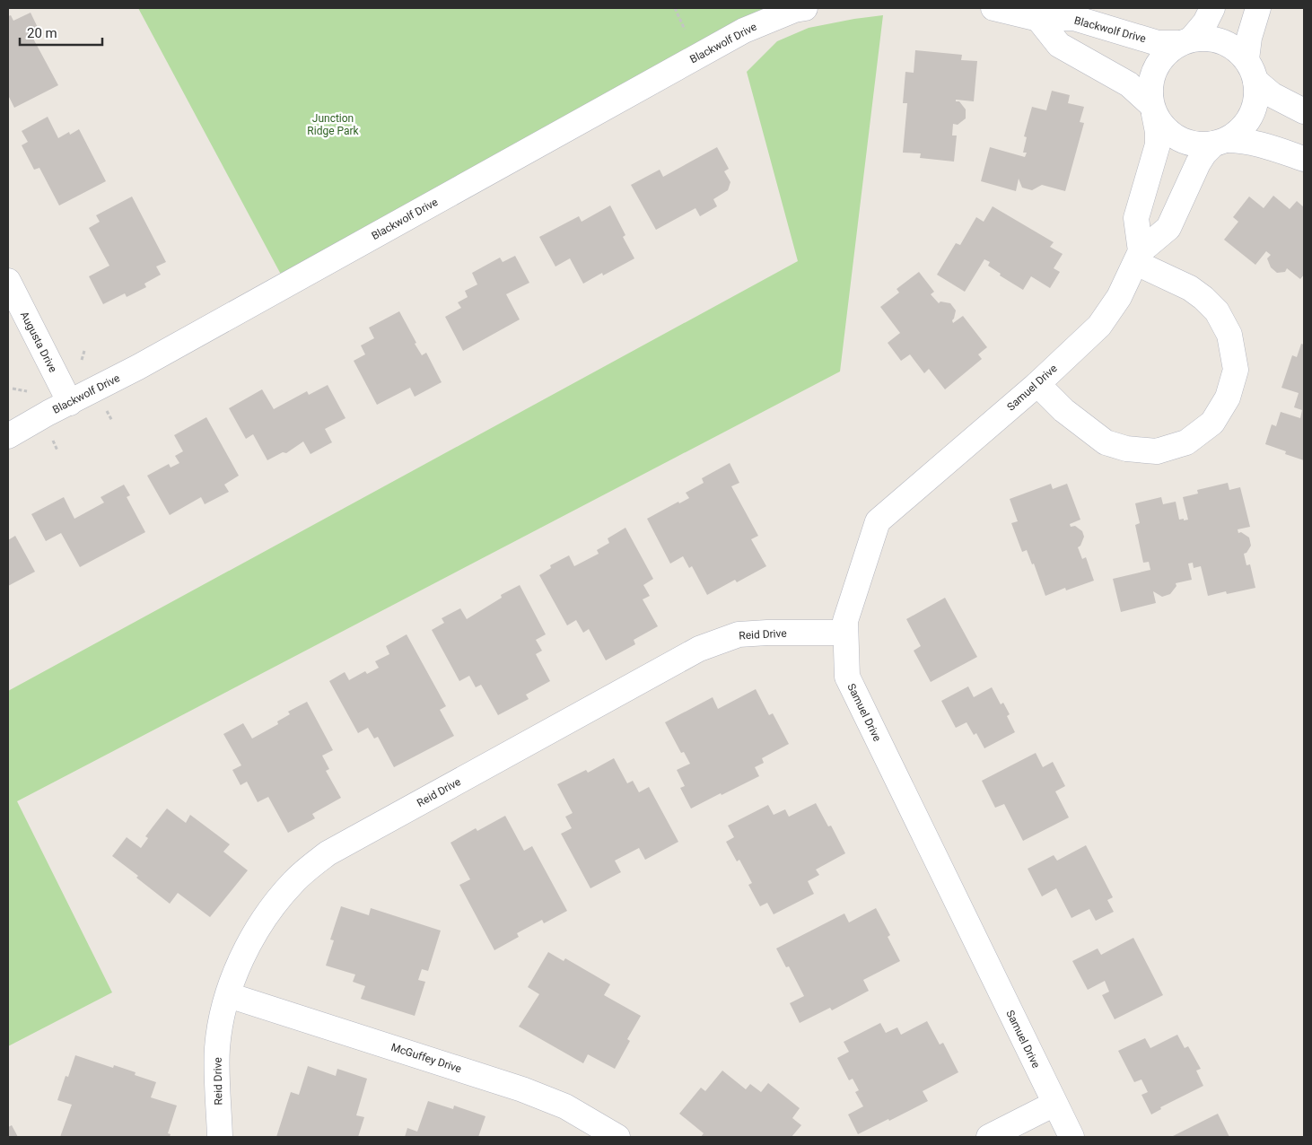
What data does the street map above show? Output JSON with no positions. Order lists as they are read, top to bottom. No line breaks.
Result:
{"streets":{"street":["Blackwolf Drive","Augusta Drive","Samuel Drive","Reid Drive","McGuffey Drive"]},"crossings":[["Blackwolf Drive","Augusta Drive"],["Blackwolf Drive","Samuel Drive"],["Samuel Drive","Reid Drive"],["Reid Drive","McGuffey Drive"]],"parks":["Junction Ridge Park"],"scale_bar":"20 m"}
